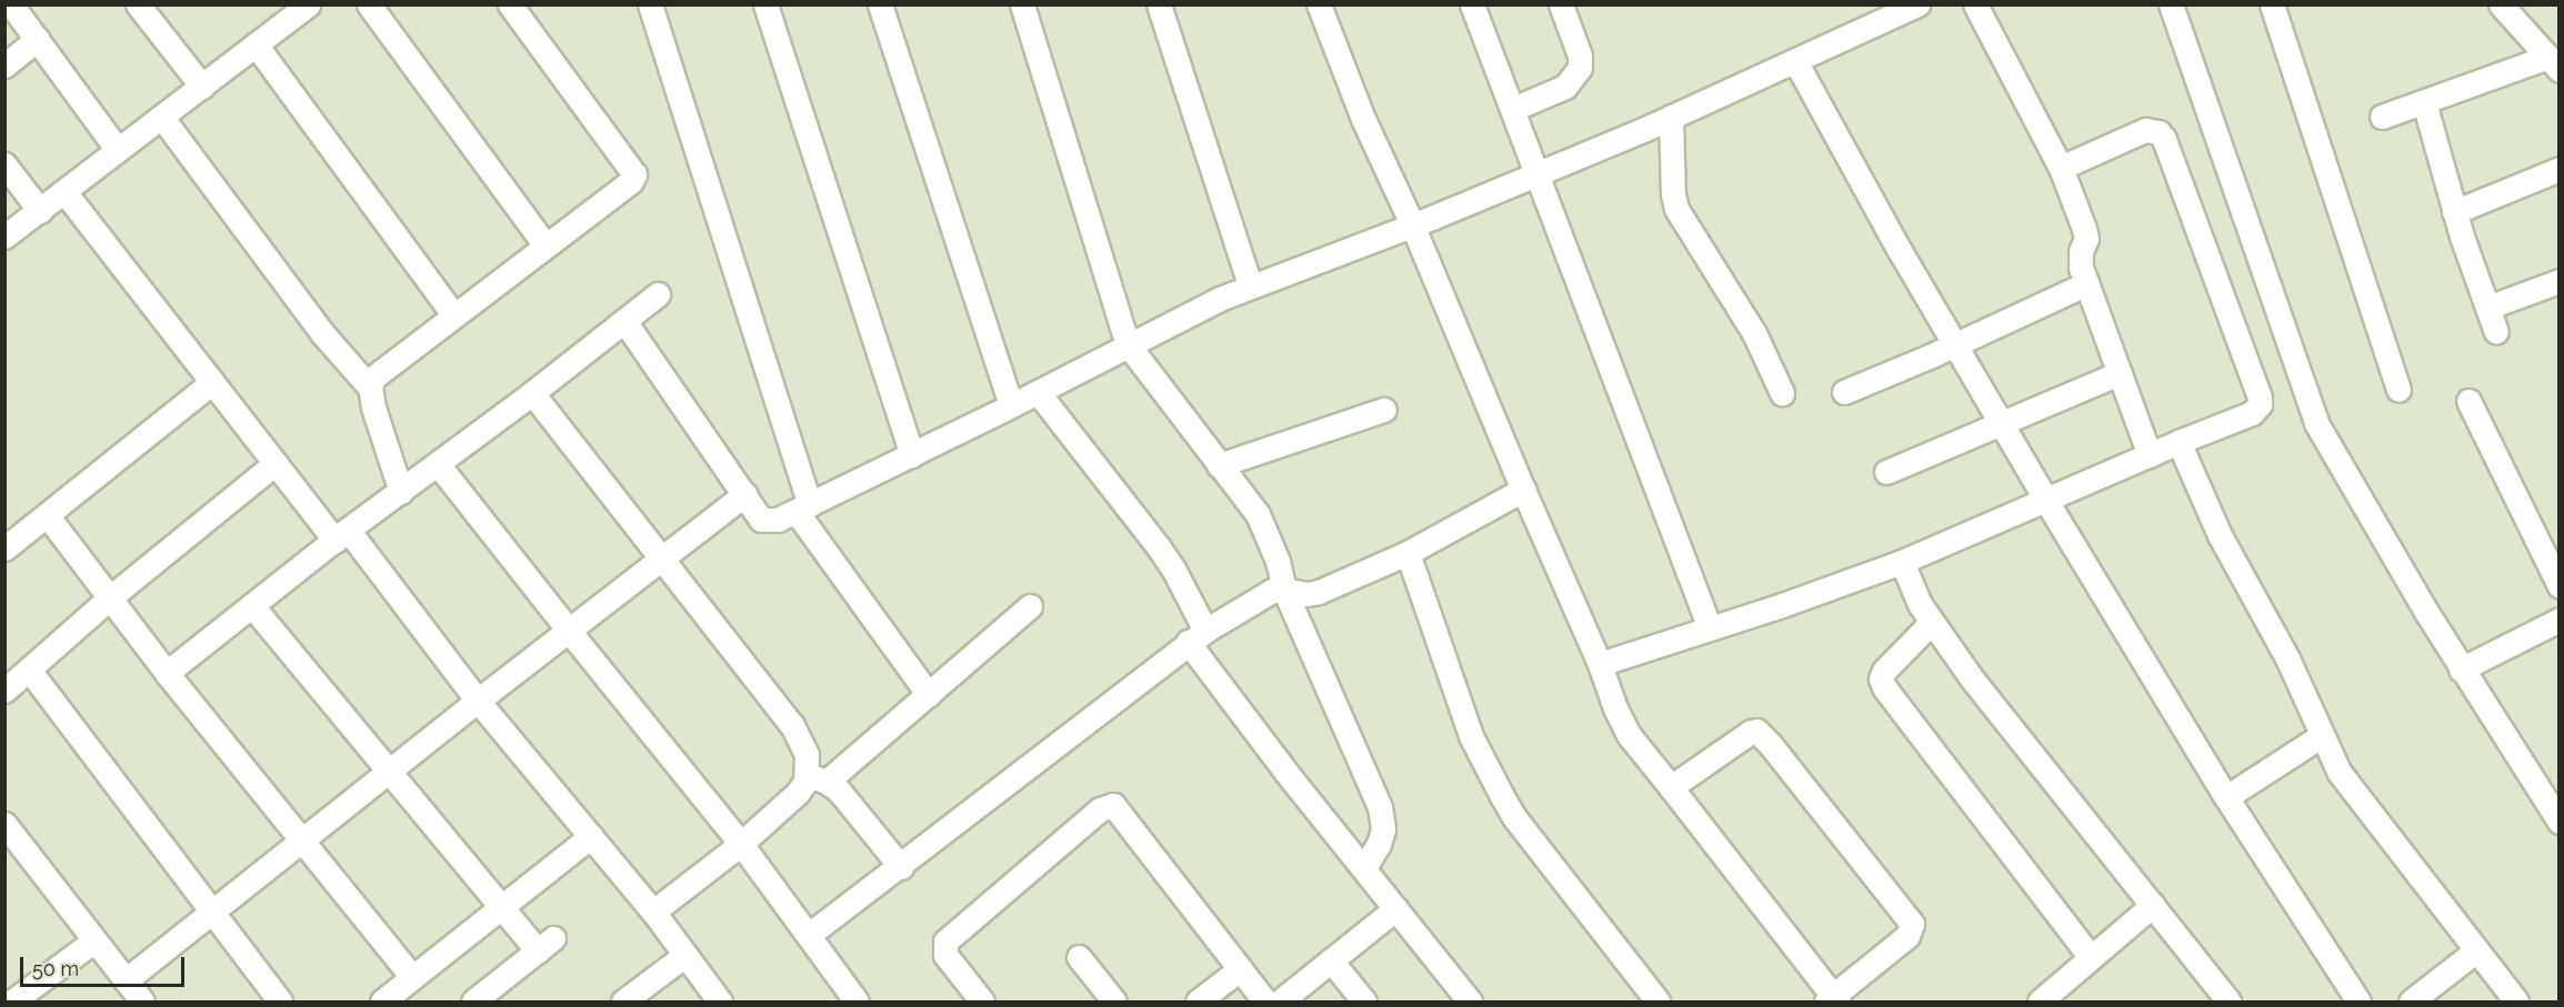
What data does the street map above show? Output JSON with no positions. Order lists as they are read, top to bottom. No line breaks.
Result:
{"scale_bar":"50 m"}
